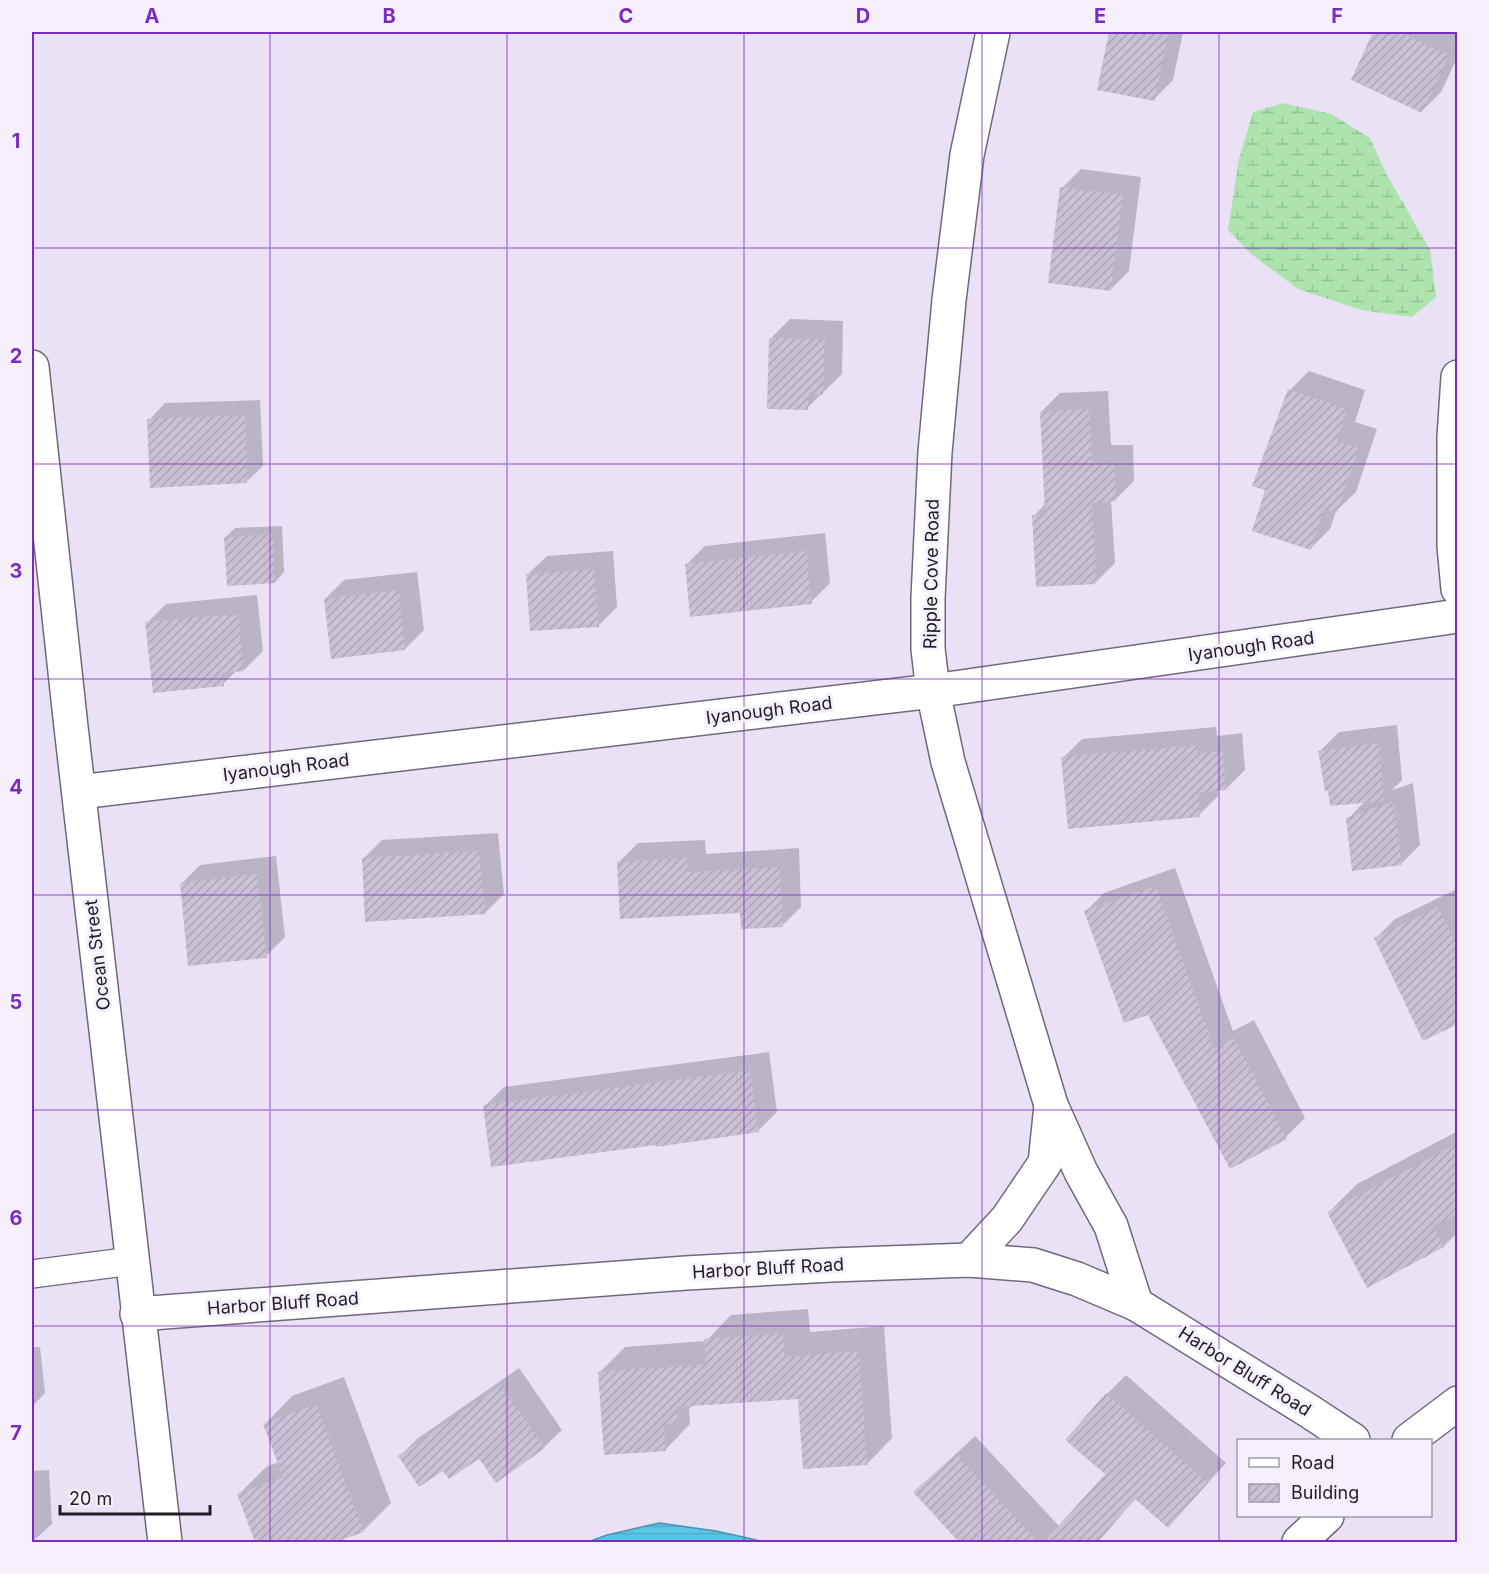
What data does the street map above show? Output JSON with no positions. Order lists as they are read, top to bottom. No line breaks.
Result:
{"streets":{"street":["Ripple Cove Road","Iyanough Road","Ocean Street","Harbor Bluff Road"]},"crossings":[["Ripple Cove Road","Iyanough Road"],["Ripple Cove Road","Harbor Bluff Road"],["Iyanough Road","Ocean Street"],["Ocean Street","Harbor Bluff Road"]],"legend":["Road","Building"],"scale_bar":"20 m","grid":{"columns":["A","B","C","D","E","F"],"rows":["1","2","3","4","5","6","7"]}}
